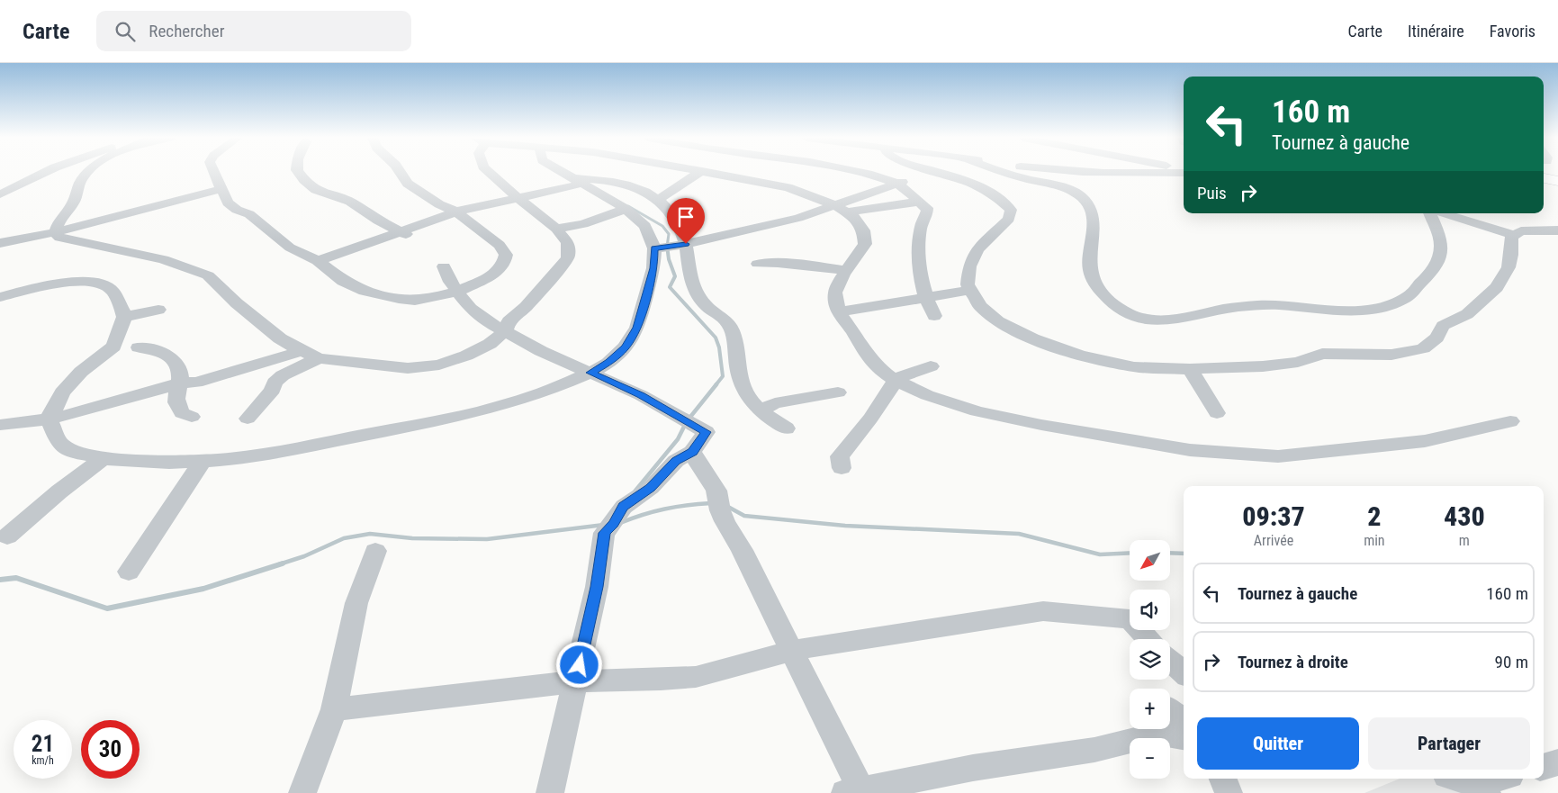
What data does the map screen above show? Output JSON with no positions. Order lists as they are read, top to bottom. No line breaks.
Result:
{"north":"bottom left","page":{"header":"Carte","search":"Rechercher","nav":["Carte","Itinéraire","Favoris"],"turn":["160 m","Tournez à gauche"],"then":"Puis","eta":["09:37","Arrivée","2","min","430","m"],"map_buttons":["+","−"],"list":[{"name":"Tournez à gauche","value":"160 m"},{"name":"Tournez à droite","value":"90 m"}],"buttons":["Quitter","Partager"],"speed":"21 km/h","limit":"30"}}
